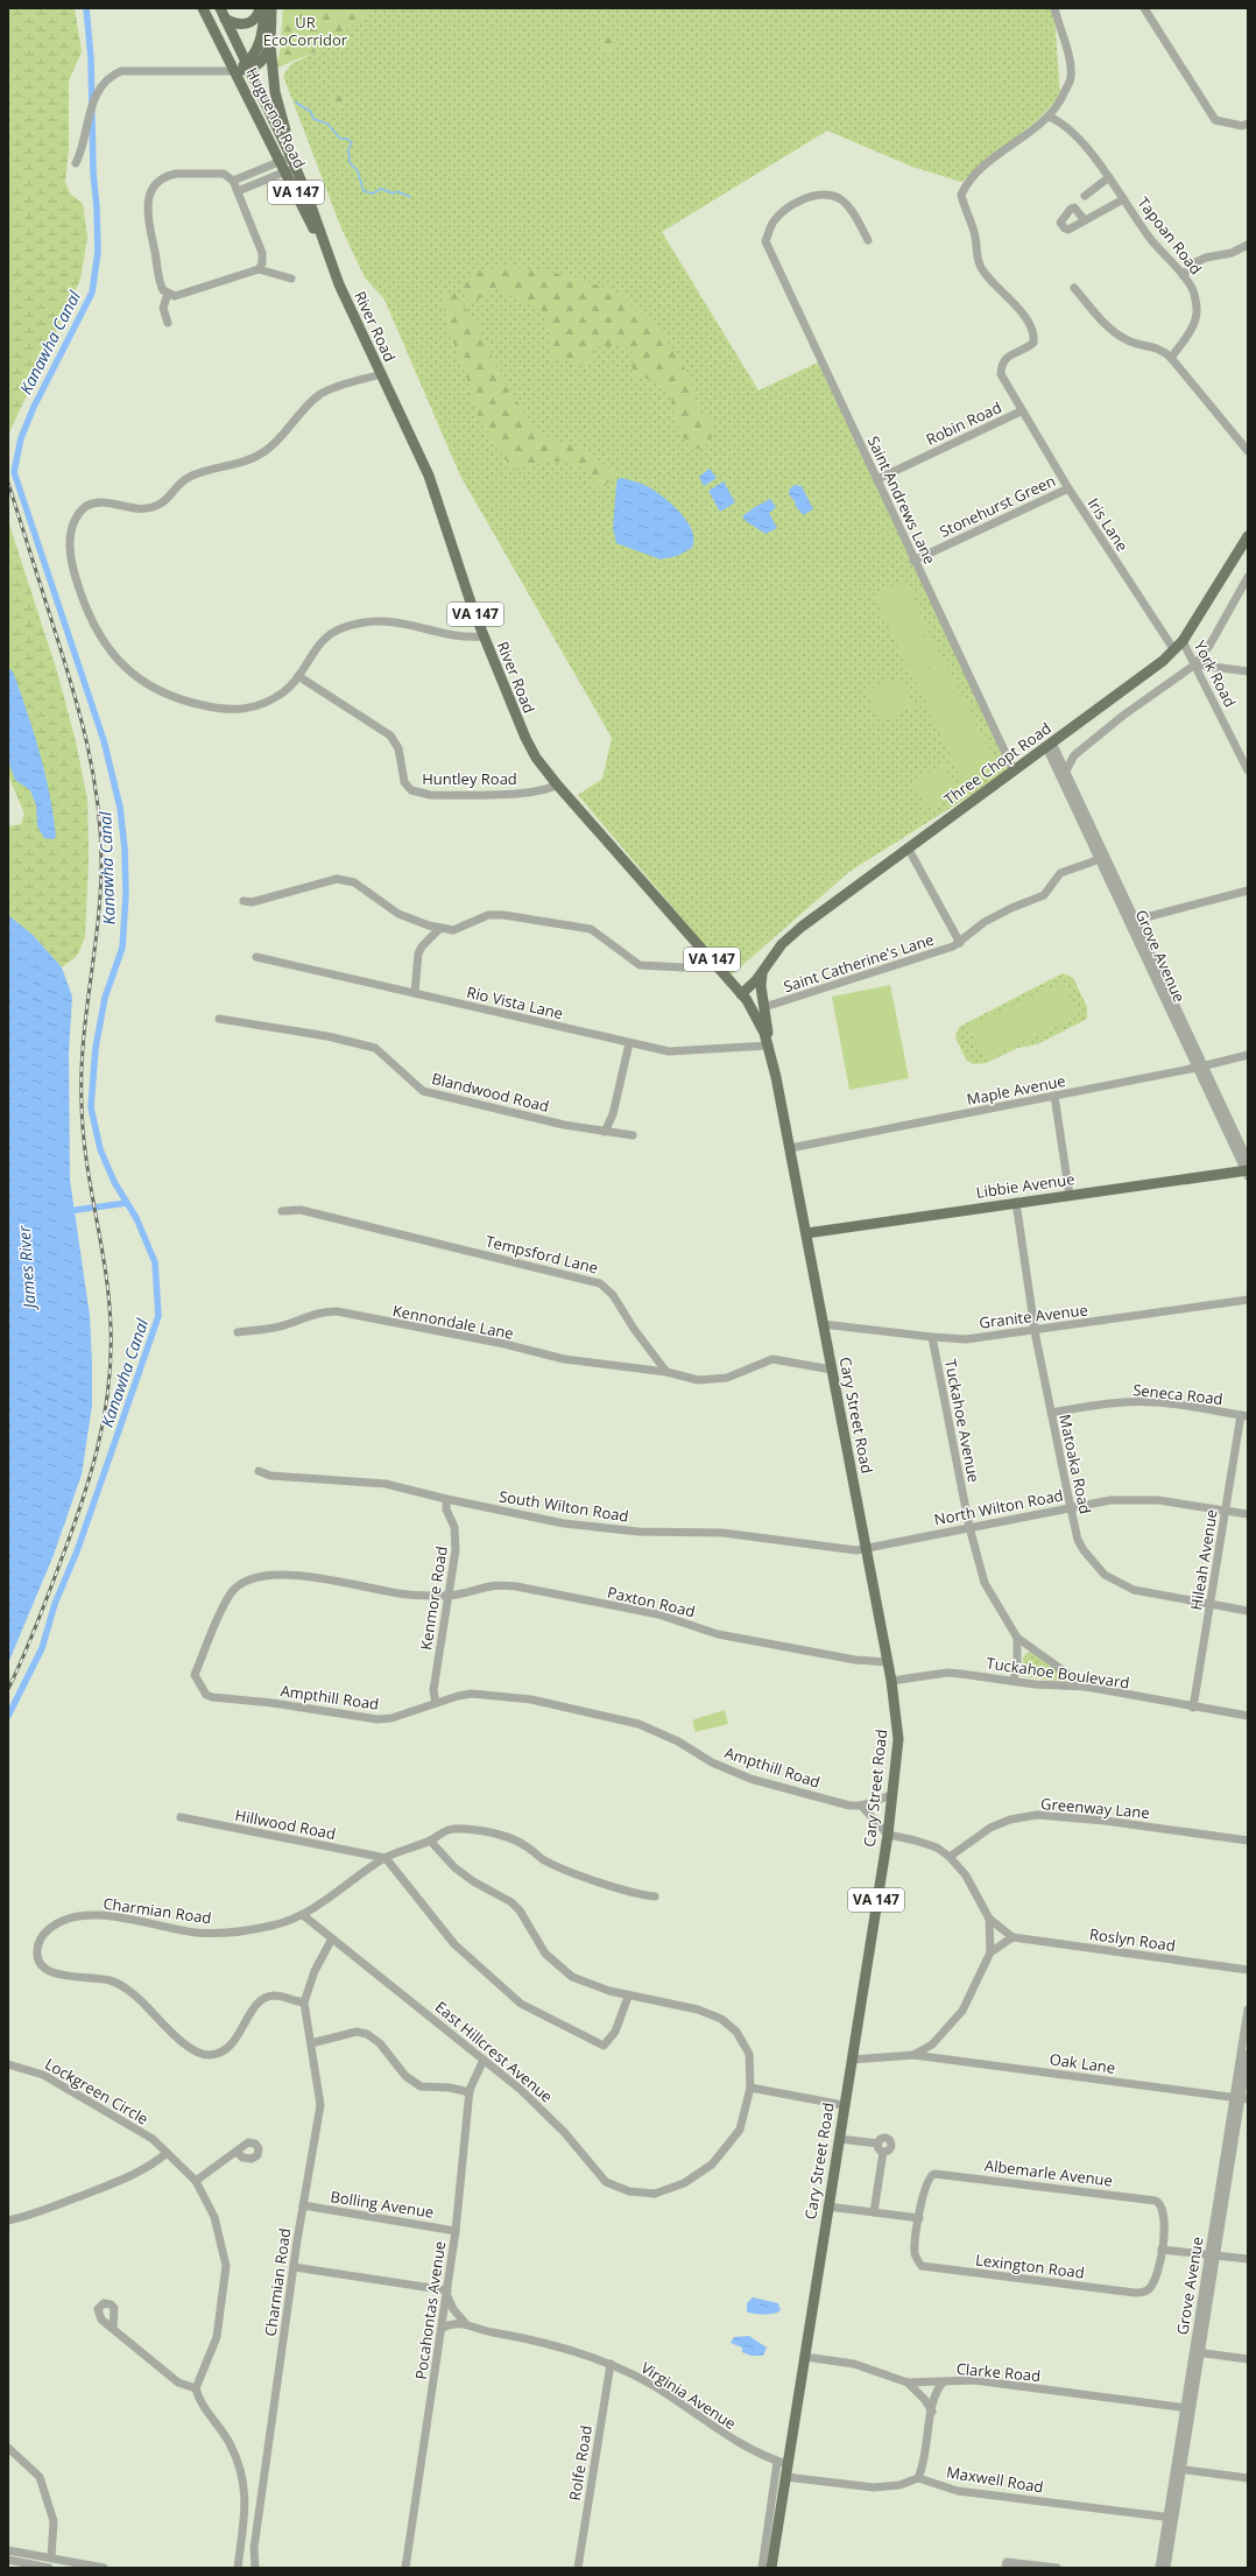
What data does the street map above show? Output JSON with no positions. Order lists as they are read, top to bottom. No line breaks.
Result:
{"streets":{"main road":["Huguenot Road","VA 147","River Road","Three Chopt Road","Libbie Avenue","Cary Street Road"],"street":["Tapoan Road","Robin Road","Saint Andrews Lane","Stonehurst Green","Iris Lane","York Road","Huntley Road","Grove Avenue","Saint Catherine's Lane","Rio Vista Lane","Maple Avenue","Blandwood Road","Tempsford Lane","Granite Avenue","Kennondale Lane","Seneca Road","Tuckahoe Avenue","Matoaka Road","South Wilton Road","North Wilton Road","Hileah Avenue","Kenmore Road","Paxton Road","Tuckahoe Boulevard","Ampthill Road","Greenway Lane","Hillwood Road","Charmian Road","Roslyn Road","East Hillcrest Avenue","Oak Lane","Lockgreen Circle","Albemarle Avenue","Bolling Avenue","Lexington Road","Pocahontas Avenue","Clarke Road","Virginia Avenue","Rolfe Road","Maxwell Road"]},"crossings":[["Huguenot Road","River Road"],["Tapoan Road","Robin Road"],["River Road","Three Chopt Road"],["River Road","Huntley Road"],["River Road","Cary Street Road"],["Robin Road","Saint Andrews Lane"],["Robin Road","Iris Lane"],["Saint Andrews Lane","Stonehurst Green"],["Saint Andrews Lane","Three Chopt Road"],["Stonehurst Green","Iris Lane"],["Iris Lane","Three Chopt Road"],["York Road","Three Chopt Road"],["Three Chopt Road","Grove Avenue"],["Three Chopt Road","Saint Catherine's Lane"],["Three Chopt Road","Cary Street Road"],["Grove Avenue","Saint Catherine's Lane"],["Grove Avenue","Maple Avenue"],["Grove Avenue","Libbie Avenue"],["Grove Avenue","Oak Lane"],["Grove Avenue","Clarke Road"],["Grove Avenue","Maxwell Road"],["Rio Vista Lane","Cary Street Road"],["Maple Avenue","Cary Street Road"],["Libbie Avenue","Cary Street Road"],["Libbie Avenue","Matoaka Road"],["Tempsford Lane","Kennondale Lane"],["Granite Avenue","Cary Street Road"],["Granite Avenue","Tuckahoe Avenue"],["Granite Avenue","Matoaka Road"],["Seneca Road","Matoaka Road"],["Seneca Road","Hileah Avenue"],["Cary Street Road","South Wilton Road"],["Cary Street Road","North Wilton Road"],["Cary Street Road","Paxton Road"],["Cary Street Road","Tuckahoe Boulevard"],["Cary Street Road","Clarke Road"],["Cary Street Road","Virginia Avenue"],["Cary Street Road","Maxwell Road"],["Tuckahoe Avenue","North Wilton Road"],["Tuckahoe Avenue","Tuckahoe Boulevard"],["Matoaka Road","North Wilton Road"],["Matoaka Road","Hileah Avenue"],["South Wilton Road","North Wilton Road"],["South Wilton Road","Kenmore Road"],["North Wilton Road","Hileah Avenue"],["Hileah Avenue","Tuckahoe Boulevard"],["Kenmore Road","Paxton Road"],["Kenmore Road","Ampthill Road"],["Paxton Road","Ampthill Road"],["Hillwood Road","Charmian Road"],["Charmian Road","East Hillcrest Avenue"],["Charmian Road","Bolling Avenue"],["East Hillcrest Avenue","Pocahontas Avenue"],["Albemarle Avenue","Lexington Road"],["Bolling Avenue","Pocahontas Avenue"],["Pocahontas Avenue","Virginia Avenue"],["Clarke Road","Virginia Avenue"],["Clarke Road","Maxwell Road"],["Virginia Avenue","Rolfe Road"],["Virginia Avenue","Maxwell Road"]],"water":["Kanawha Canal","James River"],"parks":["UR EcoCorridor"]}
